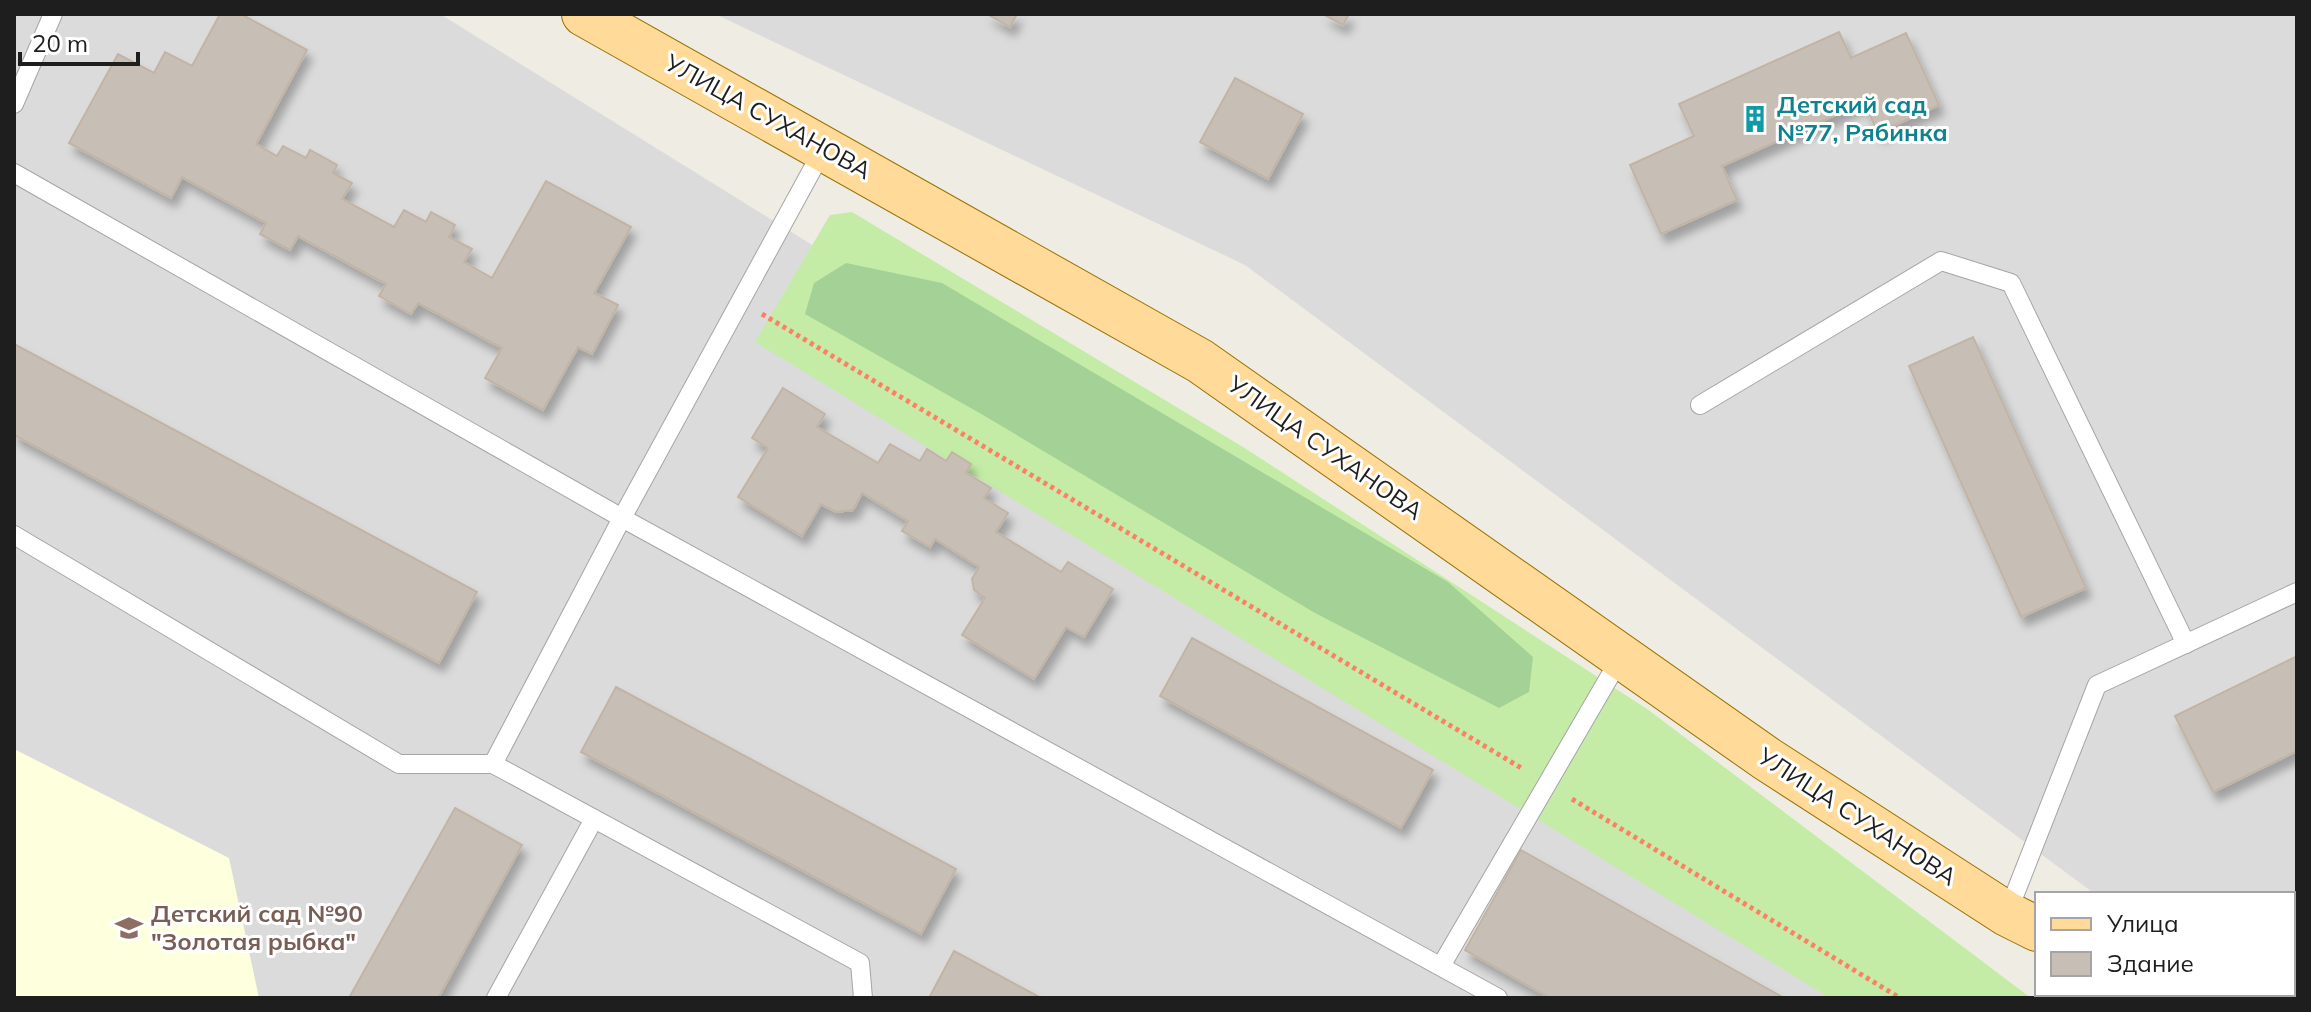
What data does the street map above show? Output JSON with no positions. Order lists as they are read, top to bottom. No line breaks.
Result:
{"streets":{"main road":["УЛИЦА СУХАНОВА"]},"places":{"building":["Детский сад №77, Рябинка"],"school or university":["Детский сад №90 \"Золотая рыбка\""]},"legend":["Улица","Здание"],"scale_bar":"20 m"}
